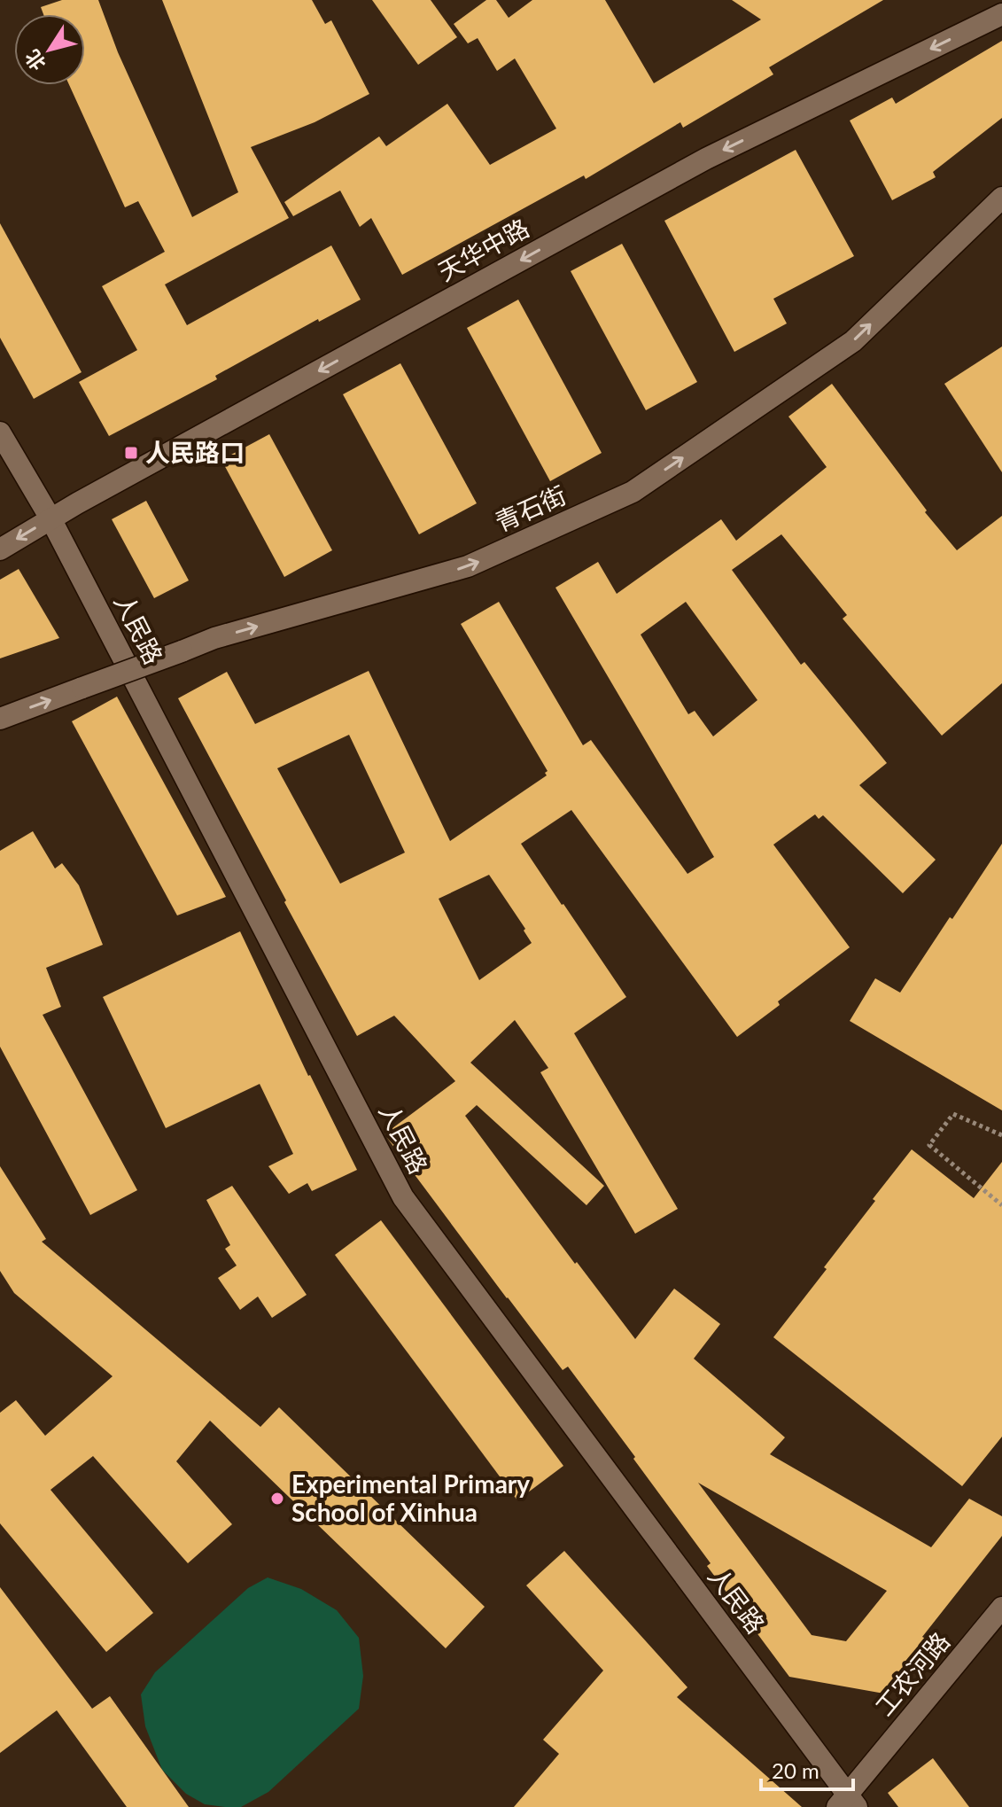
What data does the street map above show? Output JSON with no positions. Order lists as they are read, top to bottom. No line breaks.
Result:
{"streets":{"street":["天华中路","青石街","人民路","工农河路"]},"crossings":[["天华中路","人民路"],["人民路","工农河路"]],"one_way":["天华中路","青石街"],"places":{"transit":["人民路口"],"other":["Experimental Primary School of Xinhua"]},"scale_bar":"20 m","north":"bottom left"}
